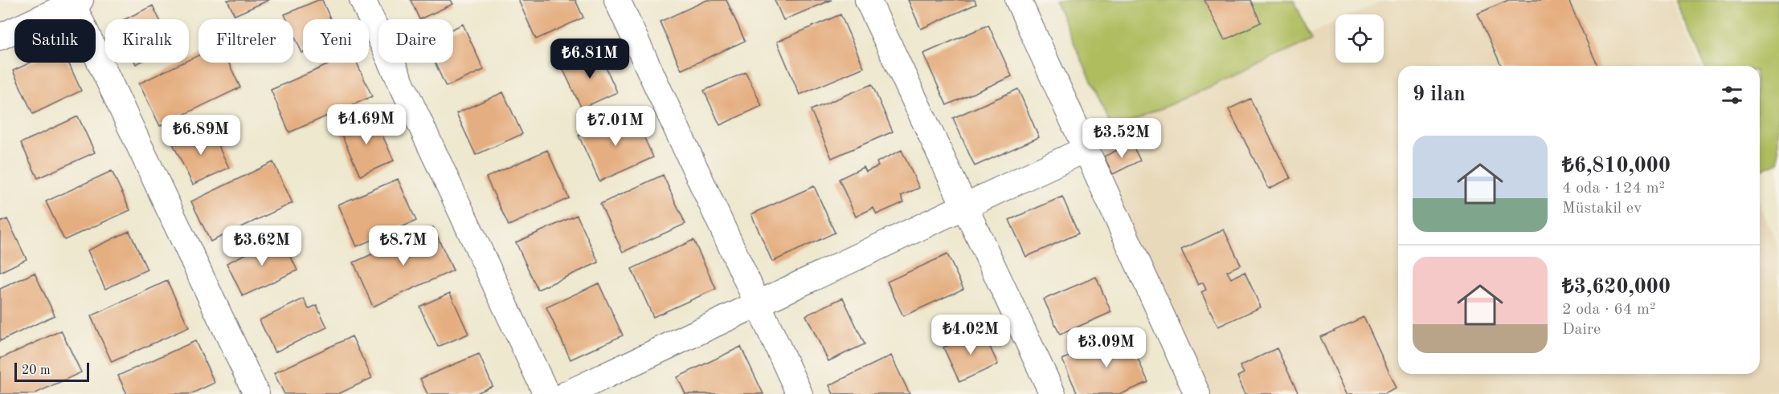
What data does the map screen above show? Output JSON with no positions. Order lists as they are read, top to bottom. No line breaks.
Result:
{"scale_bar":"20 m","page":{"chip":["Satılık","Kiralık","Filtreler","Yeni","Daire"],"price":["₺6.81M","₺4.69M","₺7.01M","₺6.89M","₺3.52M","₺3.62M","₺8.7M","₺4.02M","₺3.09M"],"heading":"9 ilan","list":[{"name":"₺6,810,000","note":"4 oda · 124 m² · Müstakil ev"},{"name":"₺3,620,000","note":"2 oda · 64 m² · Daire"}],"scale":"20 m"}}
